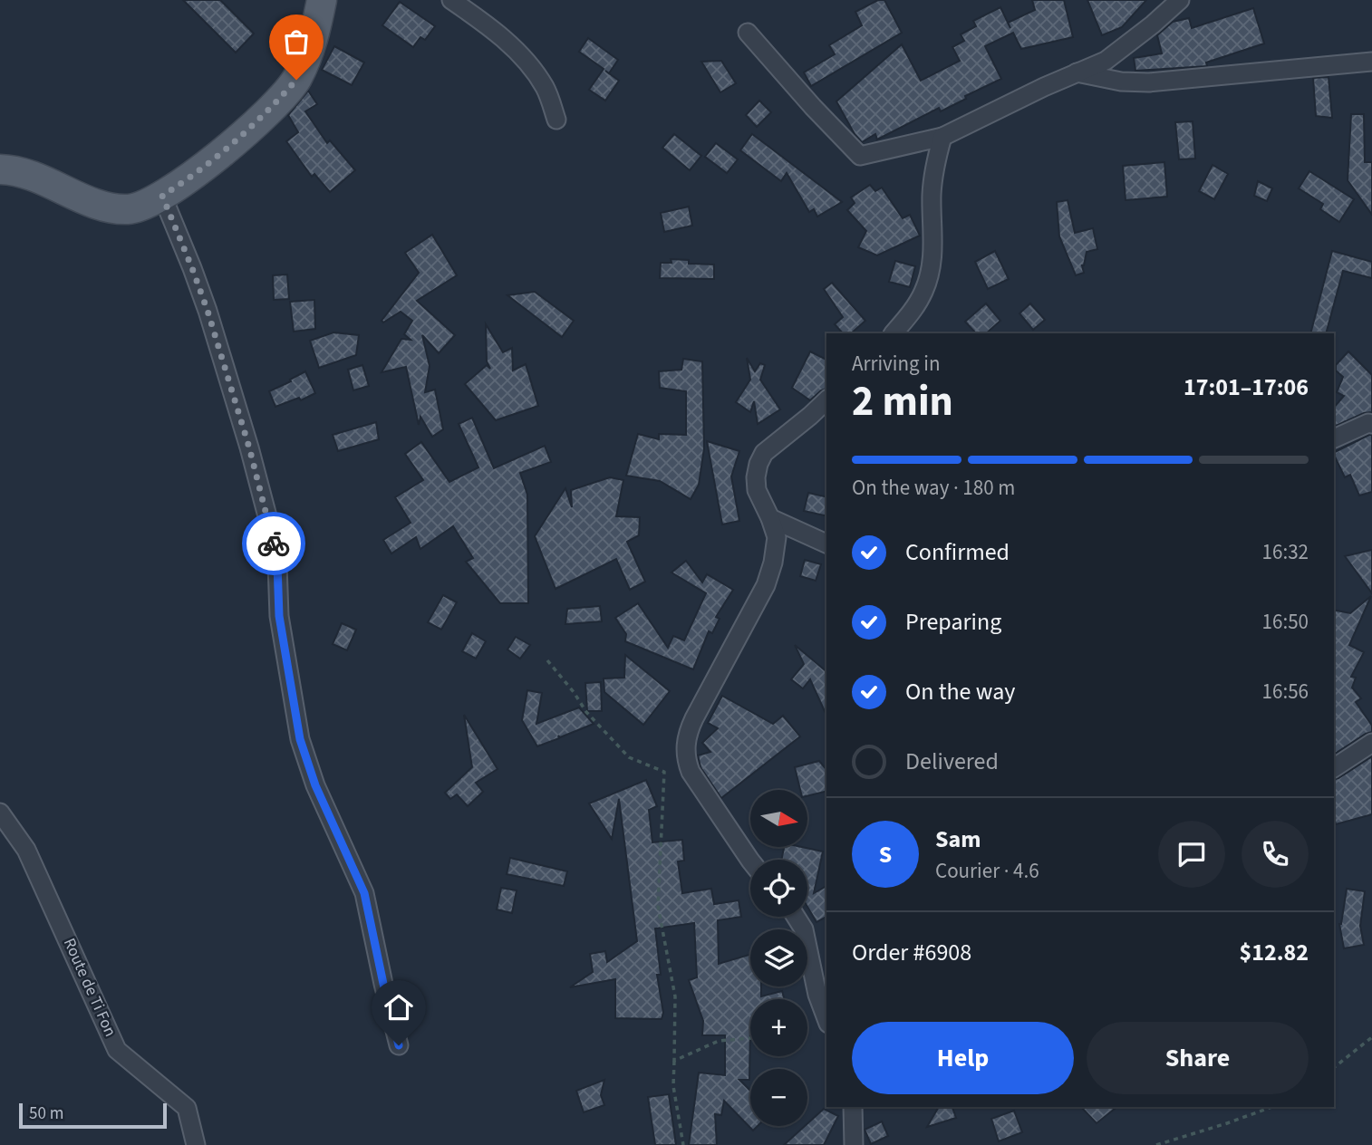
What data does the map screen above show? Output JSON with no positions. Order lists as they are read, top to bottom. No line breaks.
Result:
{"streets":{"street":["Route de Ti Fon"]},"scale_bar":"50 m","north":"right","page":{"heading":["2 min","Arriving in","17:01–17:06"],"panel":["Sam","Courier · 4.6","Order #6908","$12.82"],"bar":"On the way · 180 m","list":[["Confirmed","16:32"],["Preparing","16:50"],["On the way","16:56"],"Delivered"],"map_buttons":["+","−"],"round":"S","buttons":["Help","Share"],"scale":"50 m"}}
